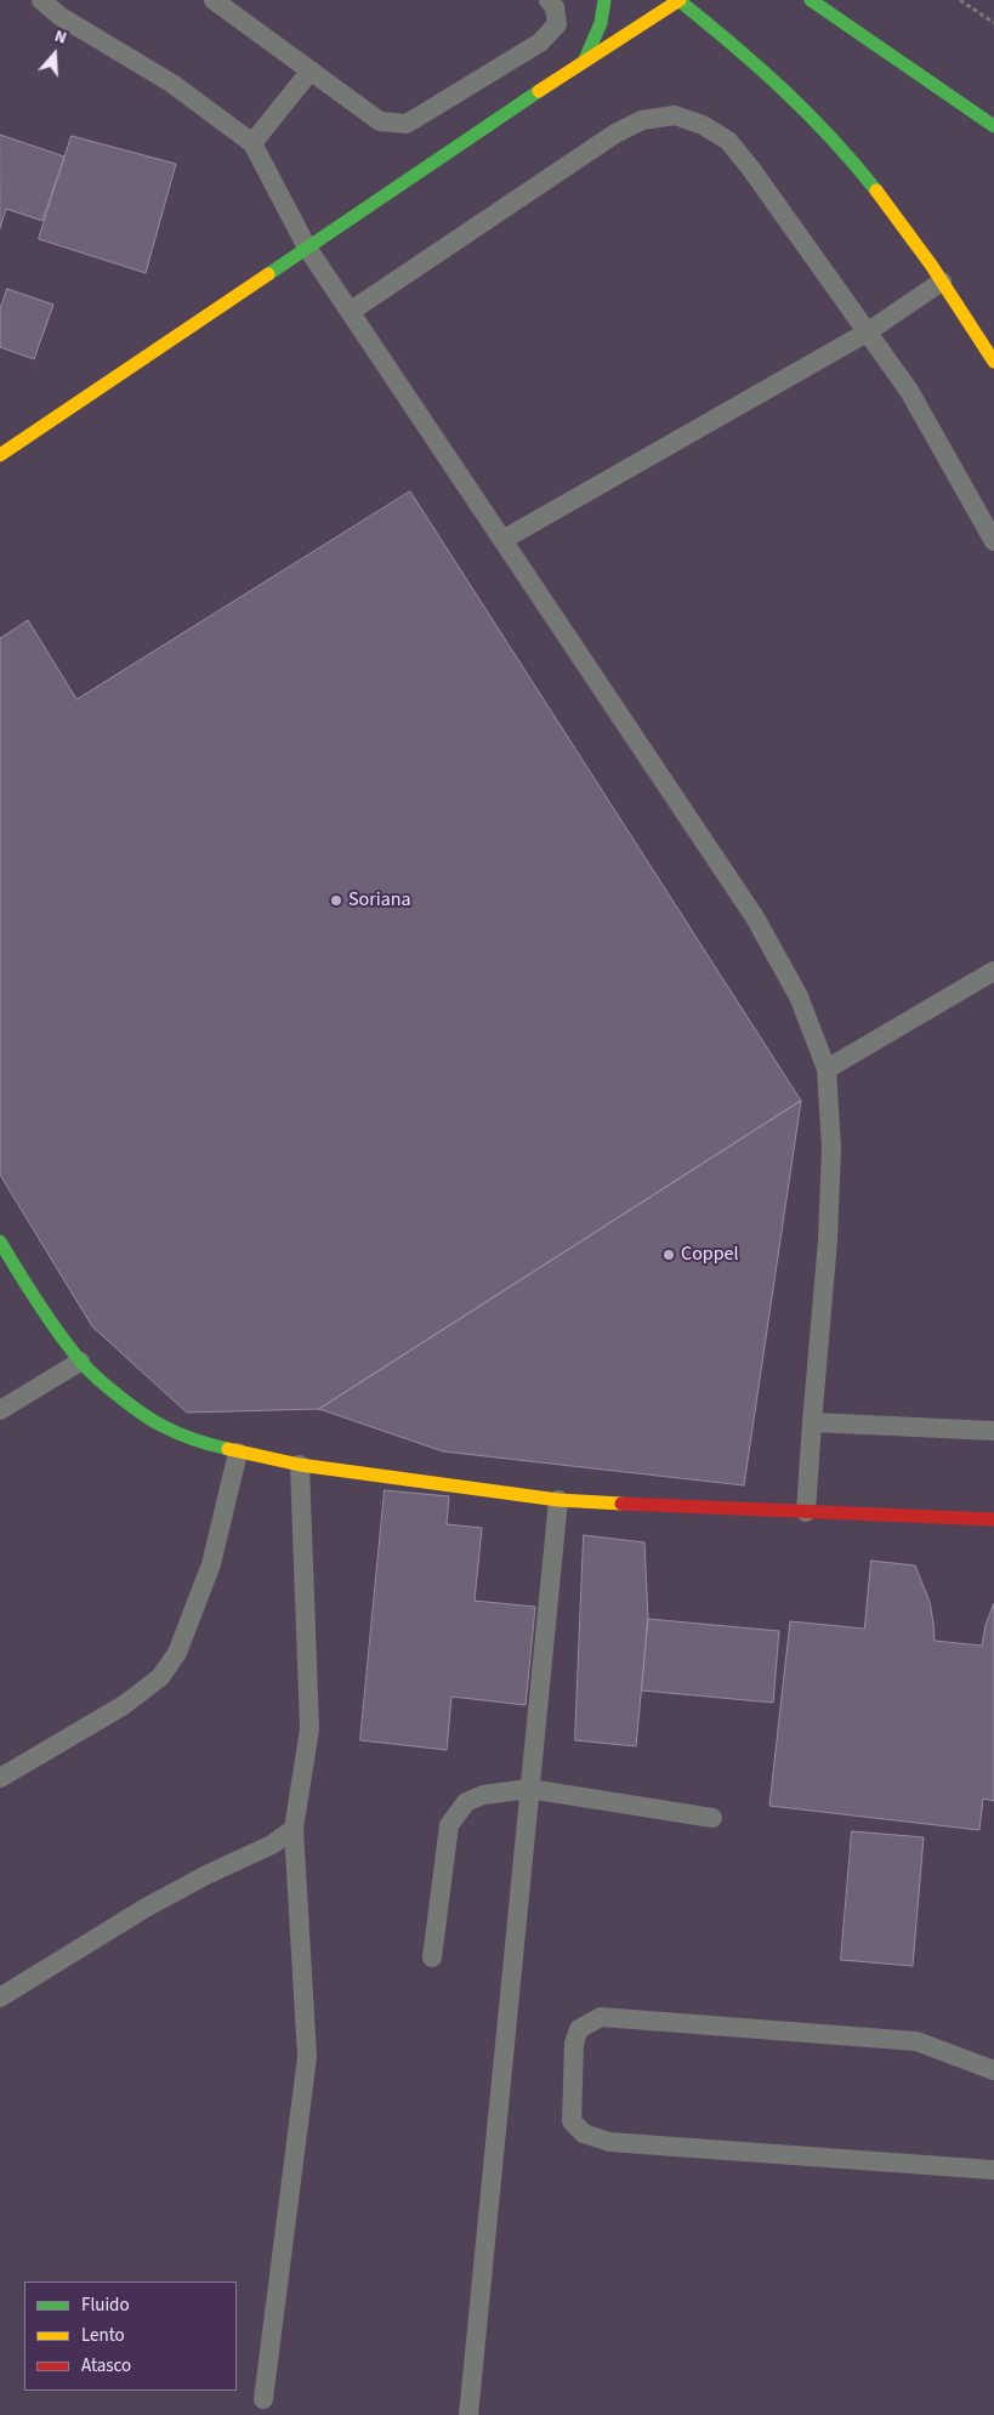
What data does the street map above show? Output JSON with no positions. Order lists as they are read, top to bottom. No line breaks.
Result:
{"places":["Soriana","Coppel"],"legend":["Fluido","Lento","Atasco"],"north":"top"}
